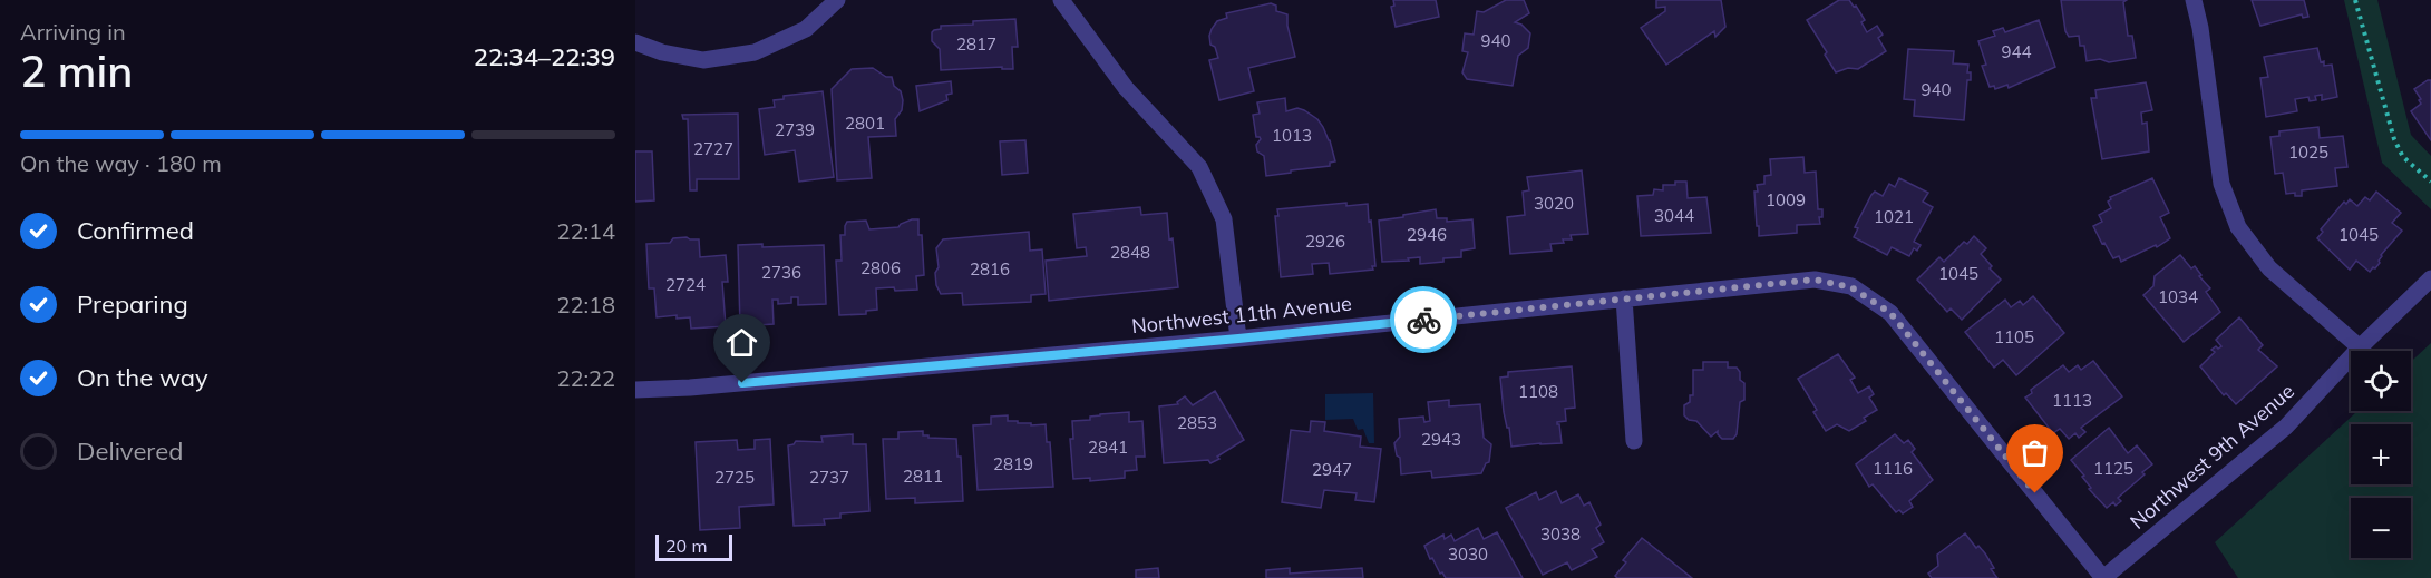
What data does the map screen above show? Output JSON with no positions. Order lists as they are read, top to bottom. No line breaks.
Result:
{"streets":{"street":["Northwest 11th Avenue","Northwest 9th Avenue"]},"crossings":[["Northwest 11th Avenue","Northwest 9th Avenue"]],"house_numbers":["940","2817","944","940","2801","2739","1013","2727","1025","1009","3020","3044","1021","2946","1045","2926","2848","2806","2816","2736","1045","2724","1034","1105","1108","1113","2853","2943","2841","2819","1116","1125","2947","2811","2725","2737","3038","3030"],"scale_bar":"20 m","page":{"heading":["2 min","Arriving in","22:34–22:39"],"bar":"On the way · 180 m","list":[["Confirmed","22:14"],["Preparing","22:18"],["On the way","22:22"],"Delivered"],"map_buttons":["+","−"],"scale":"20 m"}}
